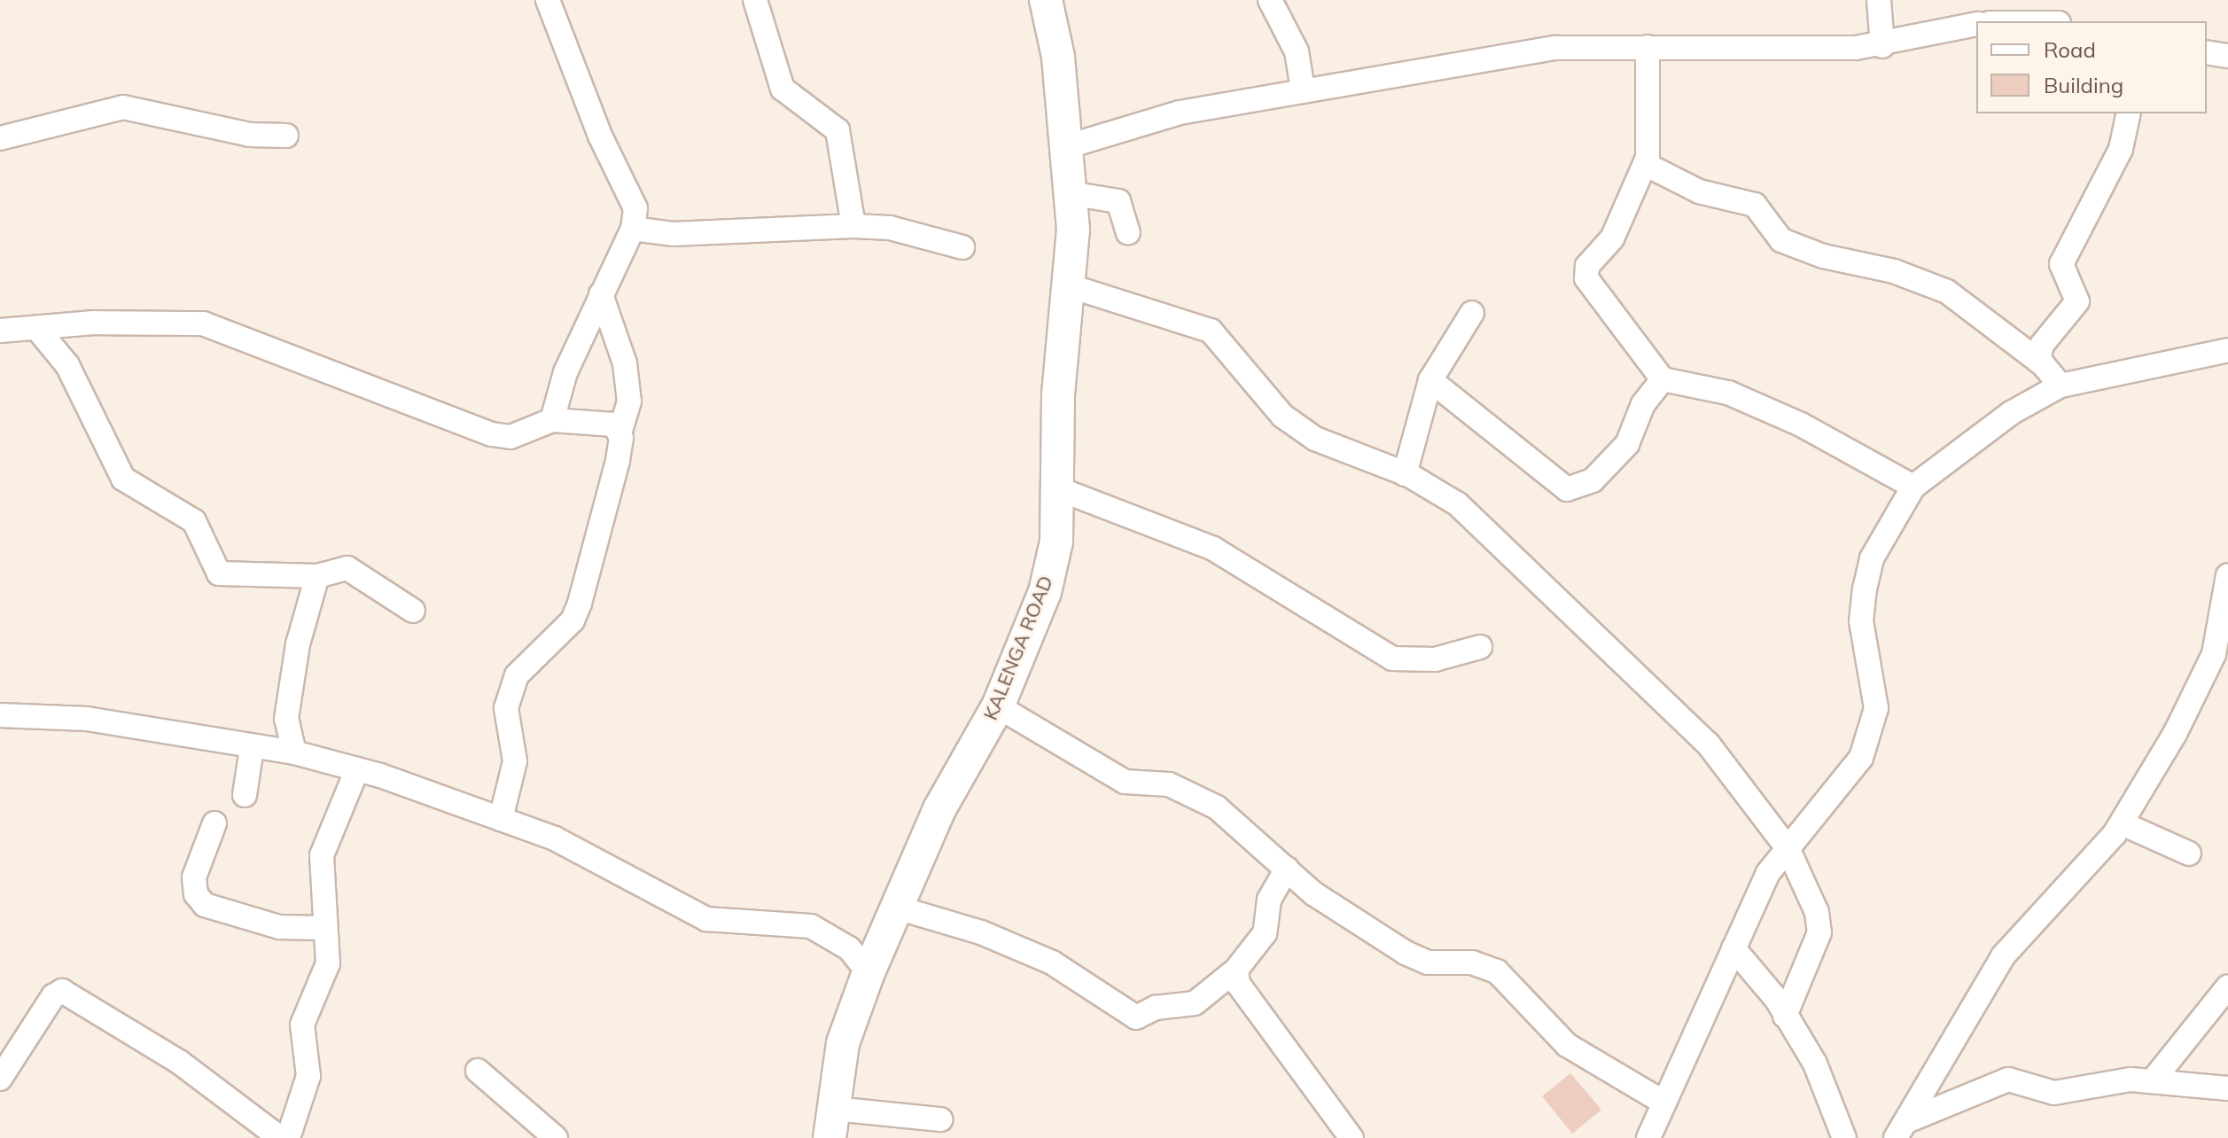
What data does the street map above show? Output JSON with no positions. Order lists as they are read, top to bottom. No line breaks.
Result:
{"streets":{"main road":["KALENGA ROAD"]},"legend":["Road","Building"]}
